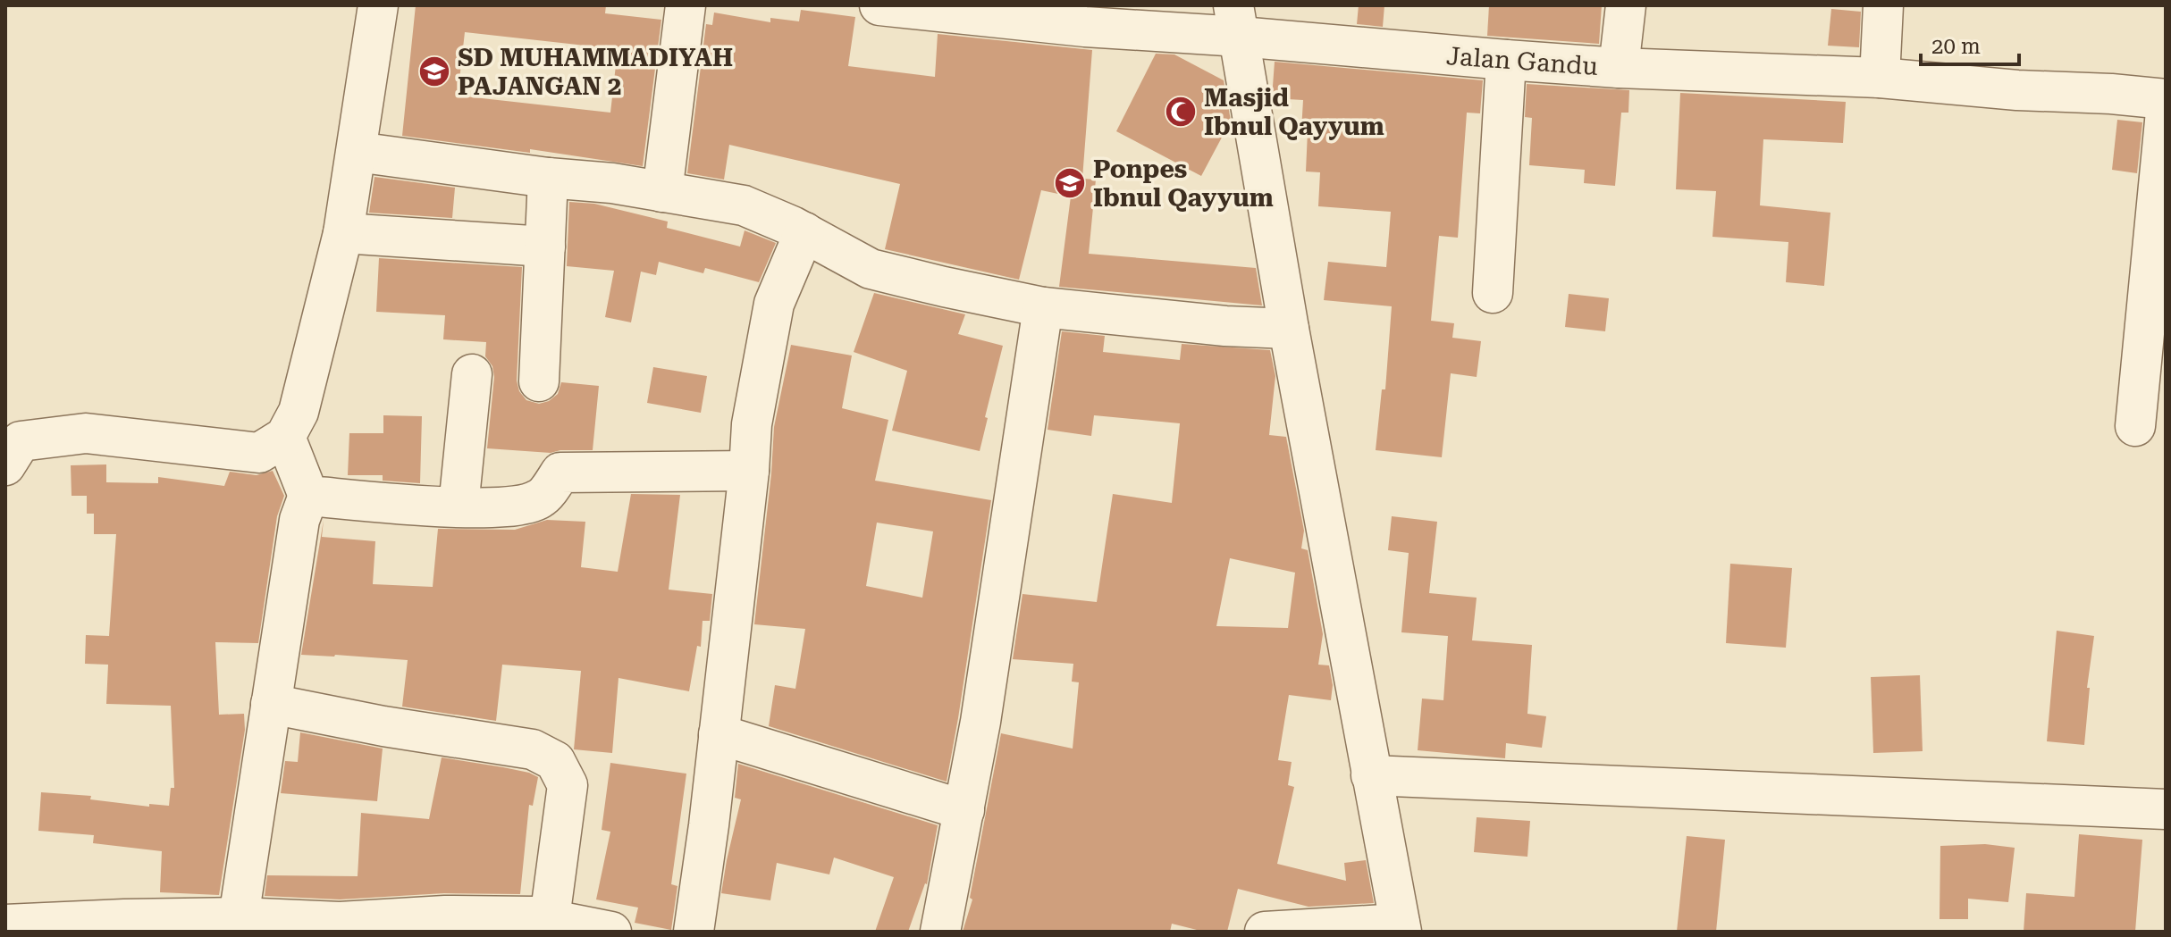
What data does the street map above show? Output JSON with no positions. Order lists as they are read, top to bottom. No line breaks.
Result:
{"streets":{"street":["Jalan Gandu"]},"places":{"school or university":["SD MUHAMMADIYAH PAJANGAN 2","Ponpes Ibnul Qayyum"],"mosque":["Masjid Ibnul Qayyum"]},"scale_bar":"20 m"}
